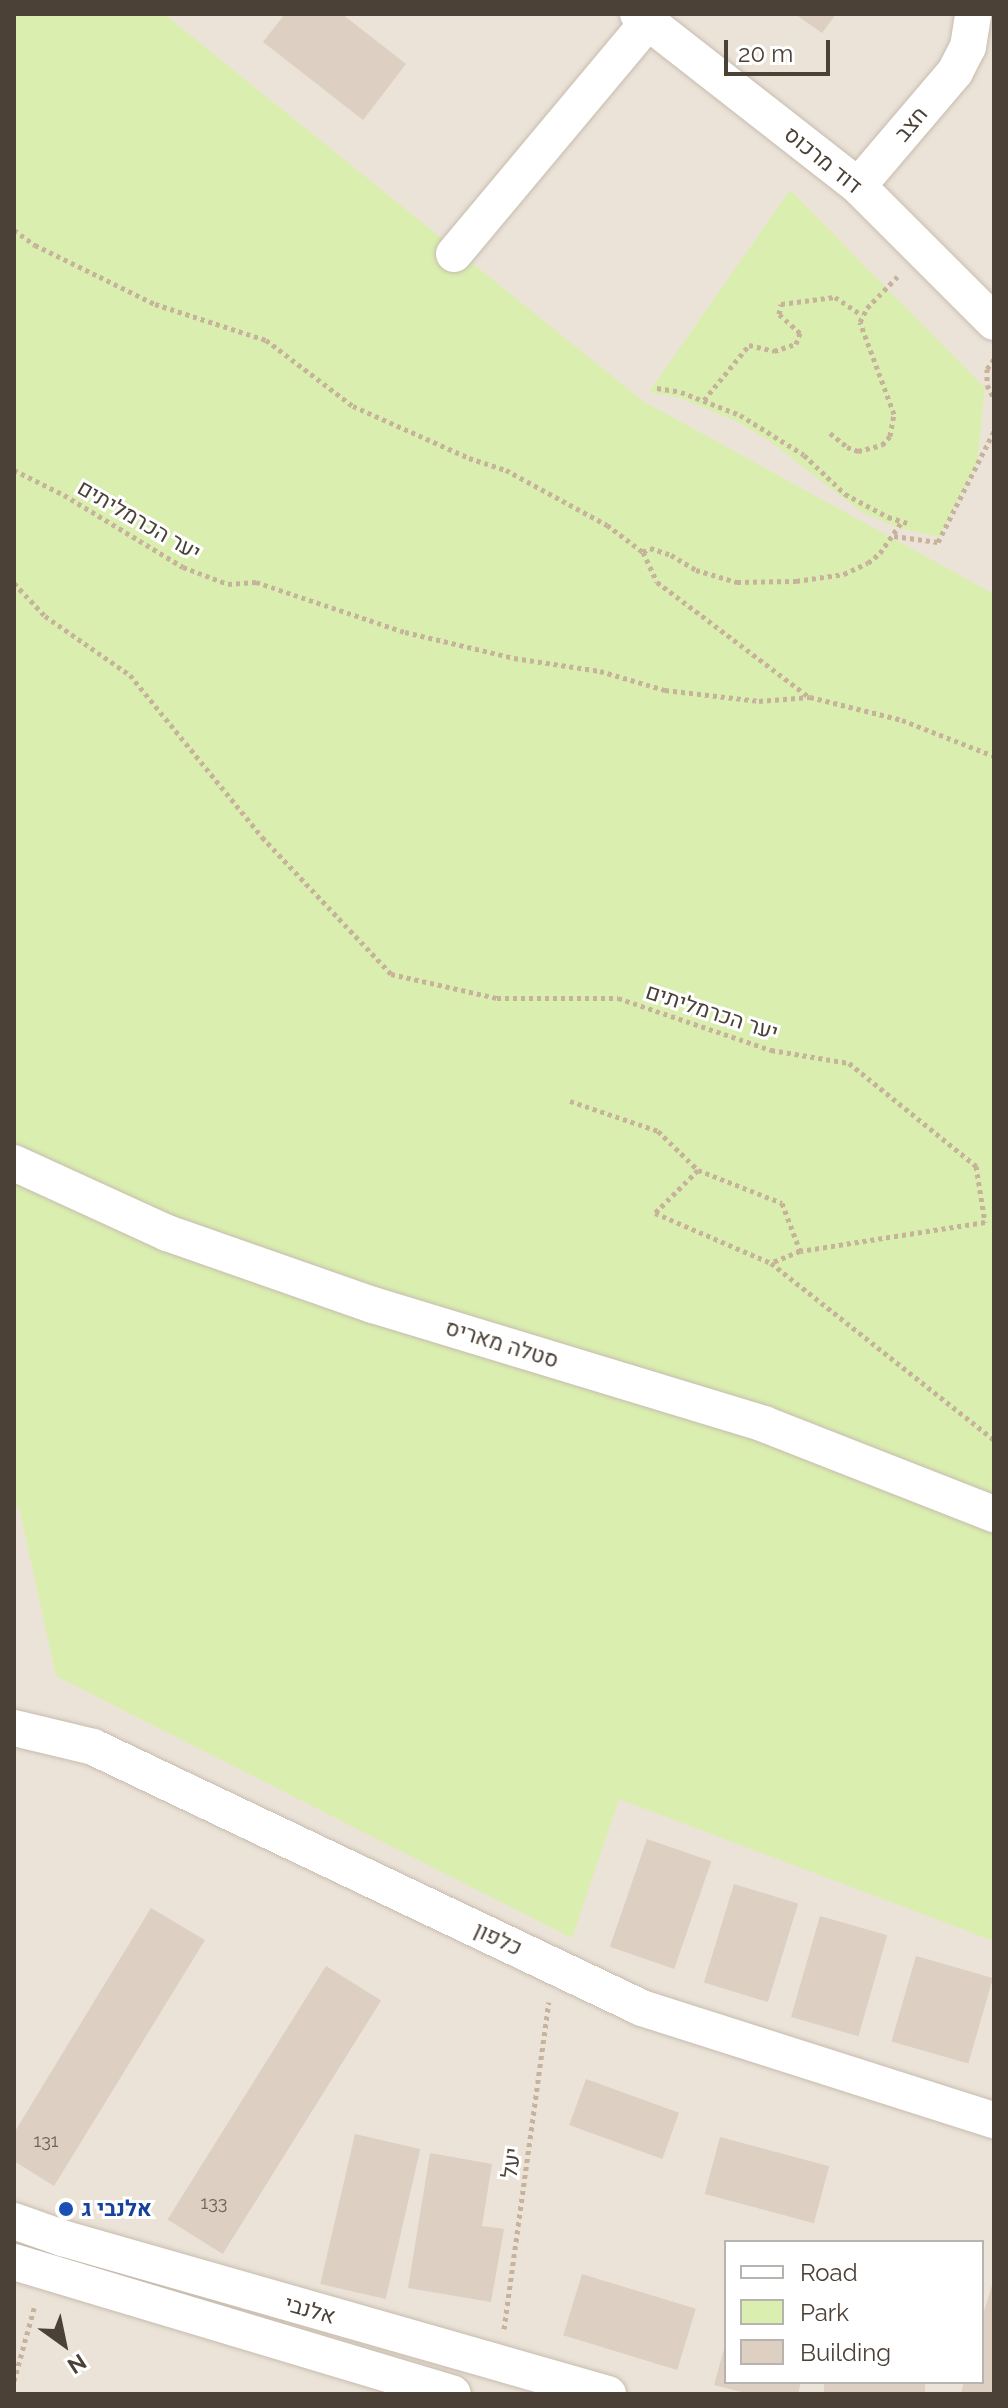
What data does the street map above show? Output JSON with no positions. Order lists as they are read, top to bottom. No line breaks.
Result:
{"streets":{"street":["חצב","דוד מרכוס","סטלה מאריס","כלפון","אלנבי"],"path":["יער הכרמליתים","יעל"]},"crossings":[["חצב","דוד מרכוס"],["כלפון","יעל"],["יעל","אלנבי"]],"places":["אלנבי ג"],"house_numbers":["131","133"],"legend":["Road","Park","Building"],"scale_bar":"20 m","north":"bottom right"}
